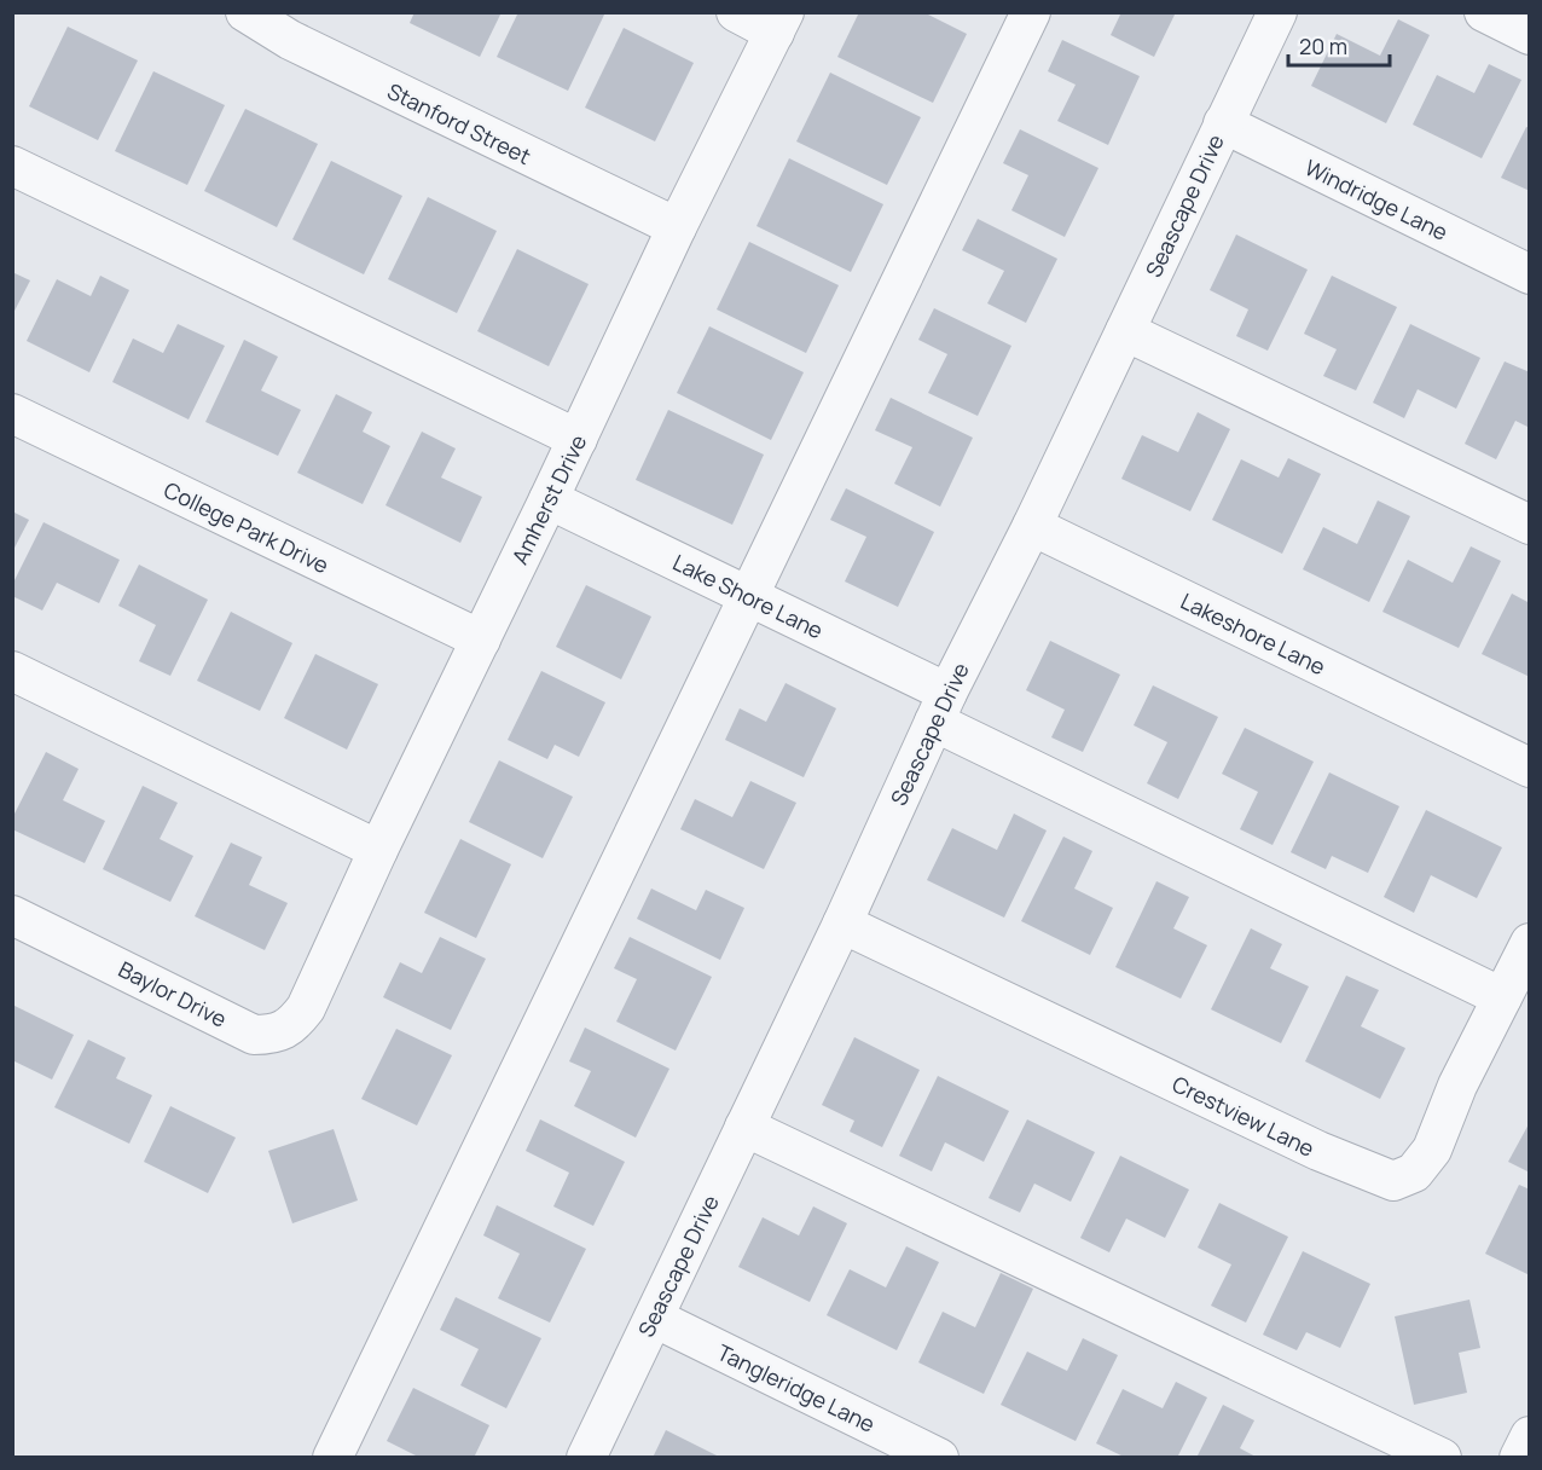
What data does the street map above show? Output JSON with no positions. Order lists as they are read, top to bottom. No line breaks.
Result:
{"streets":{"street":["Stanford Street","Windridge Lane","Seascape Drive","Amherst Drive","College Park Drive","Lake Shore Lane","Lakeshore Lane","Baylor Drive","Crestview Lane","Tangleridge Lane"]},"crossings":[["Stanford Street","Amherst Drive"],["Windridge Lane","Seascape Drive"],["Seascape Drive","Lake Shore Lane"],["Seascape Drive","Lakeshore Lane"],["Seascape Drive","Crestview Lane"],["Seascape Drive","Tangleridge Lane"],["Amherst Drive","College Park Drive"],["Amherst Drive","Lake Shore Lane"],["Amherst Drive","Baylor Drive"],["Lake Shore Lane","Crestview Lane"]],"scale_bar":"20 m"}
